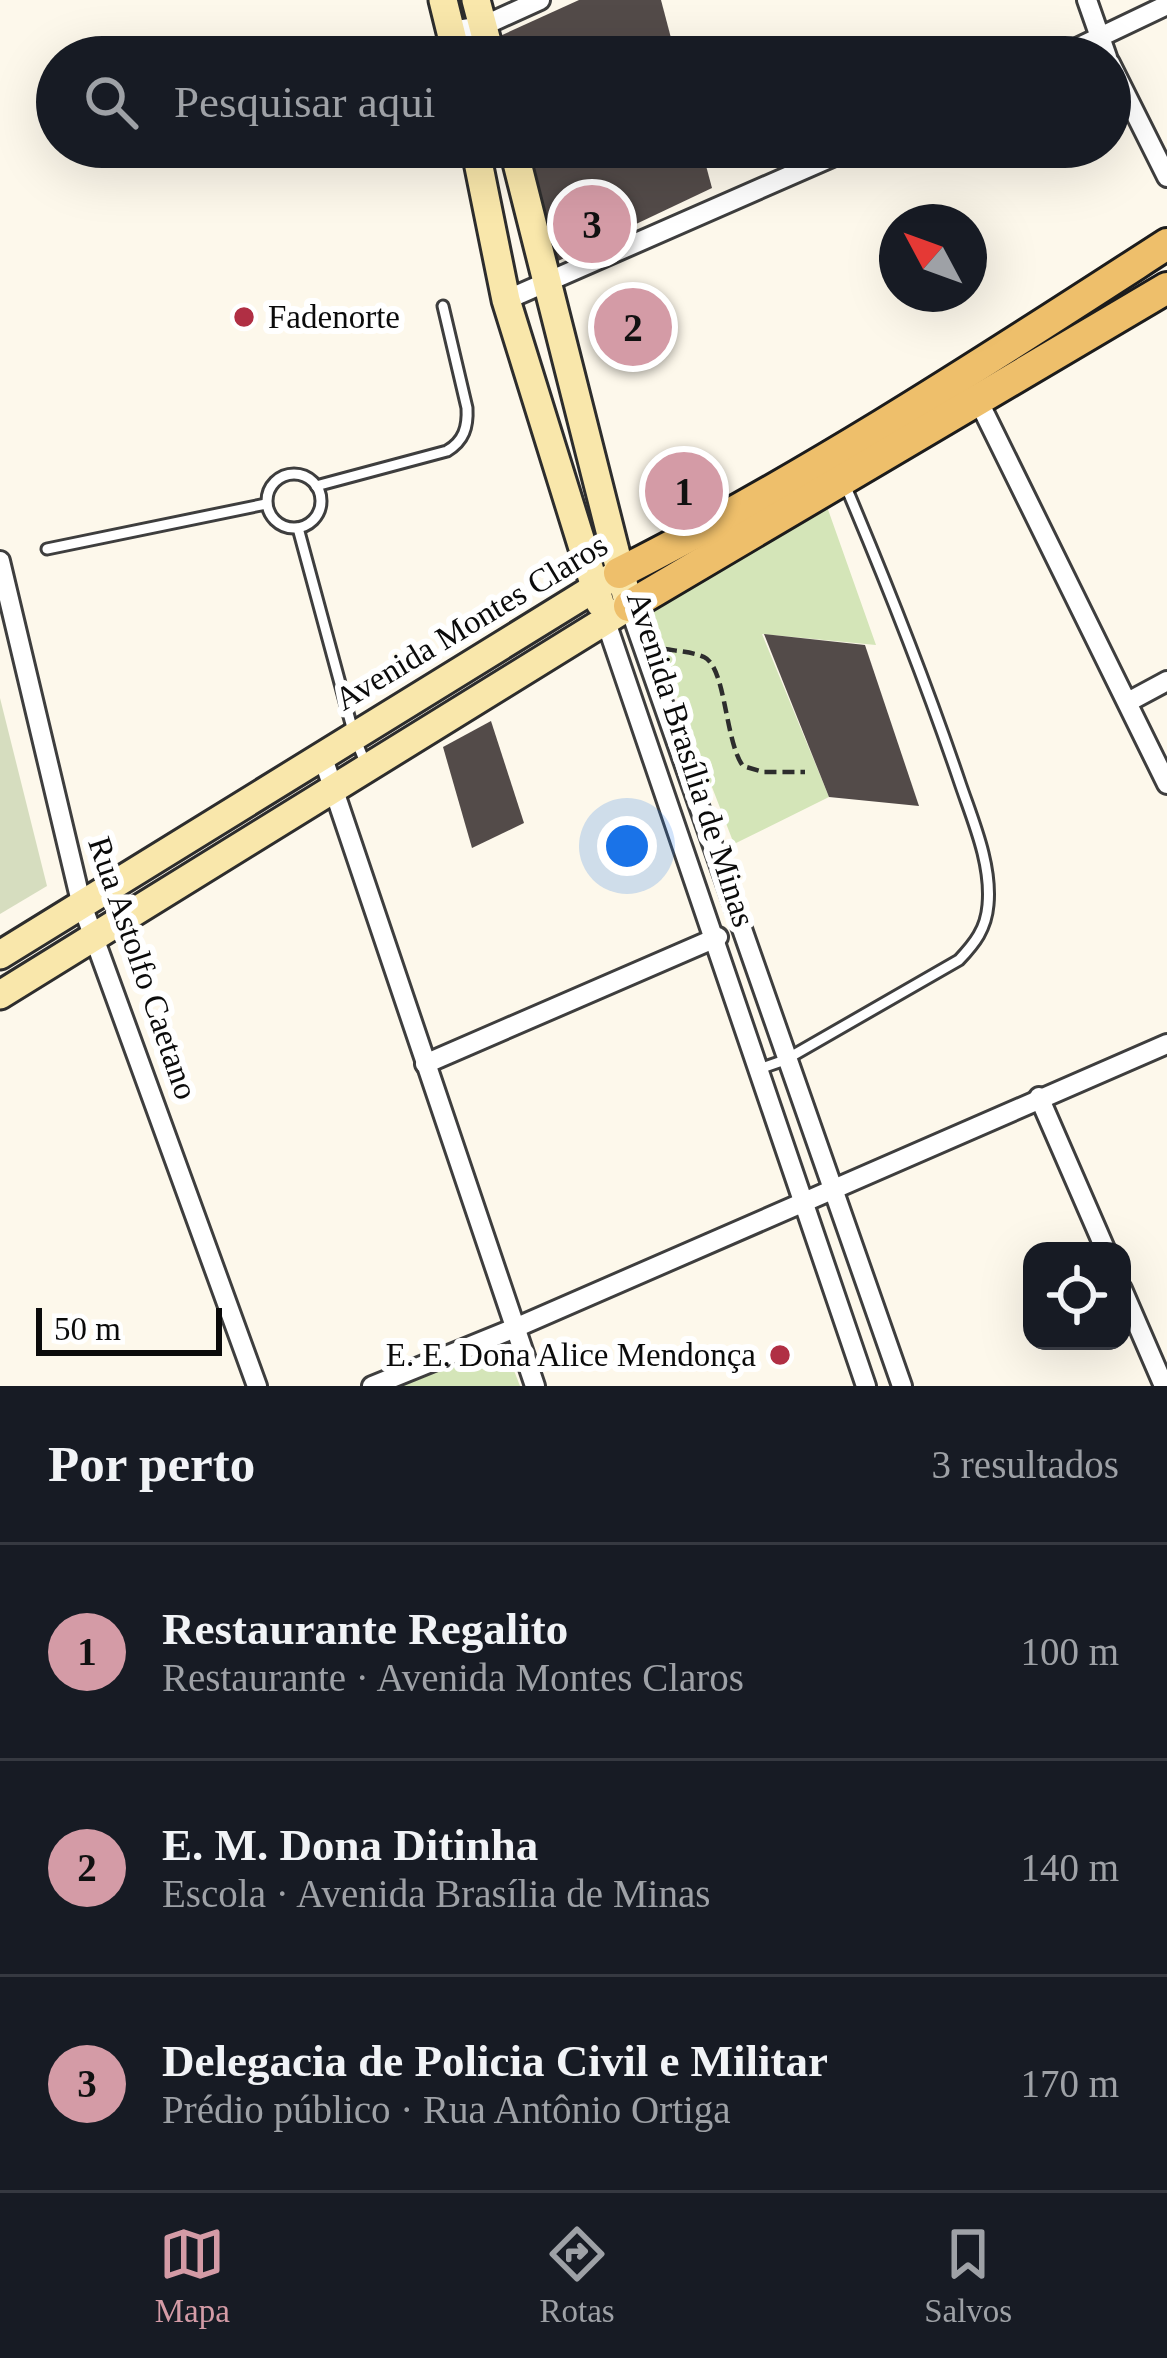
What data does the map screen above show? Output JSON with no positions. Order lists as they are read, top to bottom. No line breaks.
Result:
{"streets":{"main road":["Avenida Montes Claros","Avenida Brasília de Minas"],"street":["Rua Astolfo Caetano"]},"crossings":[["Avenida Montes Claros","Avenida Brasília de Minas"],["Avenida Montes Claros","Rua Astolfo Caetano"]],"places":["Fadenorte","E. E. Dona Alice Mendonça"],"scale_bar":"50 m","north":"top left","page":{"search":"Pesquisar aqui","pins":["3","2","1"],"scale":"50 m","heading":["Por perto","3 resultados"],"list":[{"mark":"1","name":"Restaurante Regalito","note":"Restaurante · Avenida Montes Claros","value":"100 m"},{"mark":"2","name":"E. M. Dona Ditinha","note":"Escola · Avenida Brasília de Minas","value":"140 m"},{"mark":"3","name":"Delegacia de Policia Civil e Militar","note":"Prédio público · Rua Antônio Ortiga","value":"170 m"}],"nav":["Mapa","Rotas","Salvos"]}}
